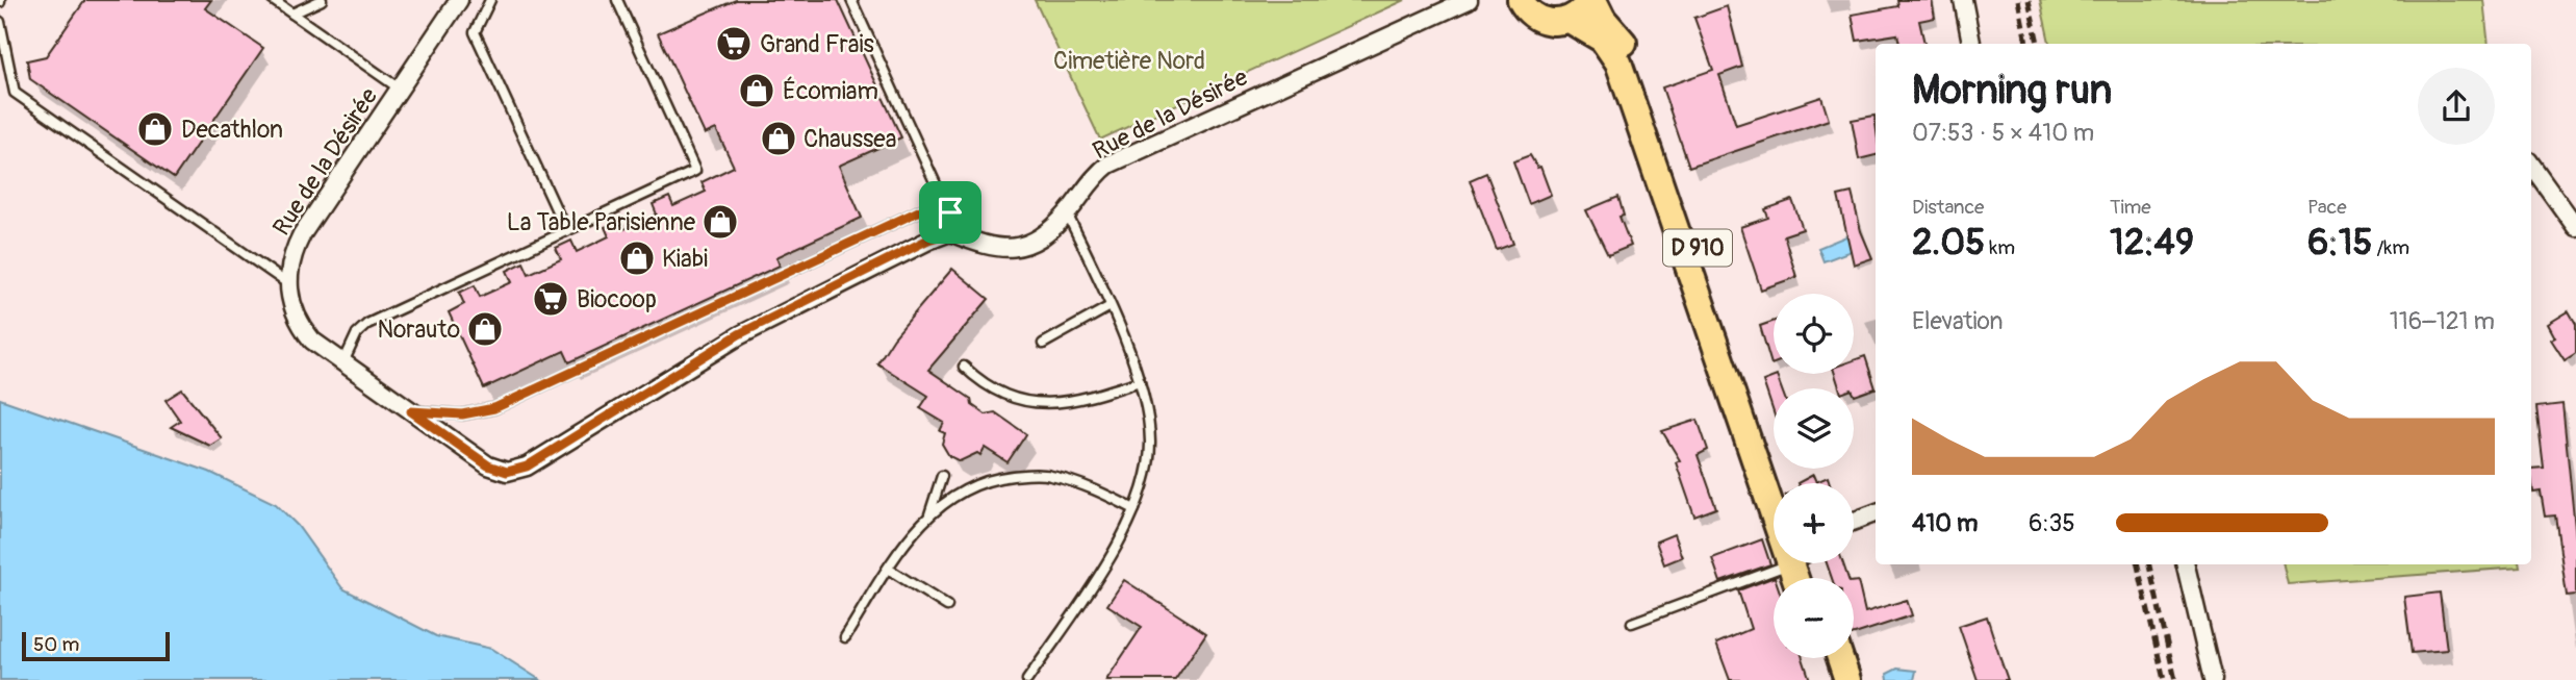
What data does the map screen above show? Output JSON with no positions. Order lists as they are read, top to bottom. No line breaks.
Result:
{"streets":{"main road":["D 910"],"street":["Rue de la Désirée"]},"parks":["Cimetière Nord"],"places":{"supermarket":["Grand Frais","Biocoop"],"shop":["Écomiam","Decathlon","Chaussea","La Table Parisienne","Kiabi","Norauto"]},"scale_bar":"50 m","page":{"heading":["Morning run","07:53 · 5 × 410 m"],"stats":[["Distance","2.05 km"],["Time","12:49"],["Pace","6:15 /km"]],"chart":["Elevation","116–121 m"],"map_buttons":["+","−"],"list":[{"name":"410 m","note":"6:35"}],"scale":"50 m"}}
